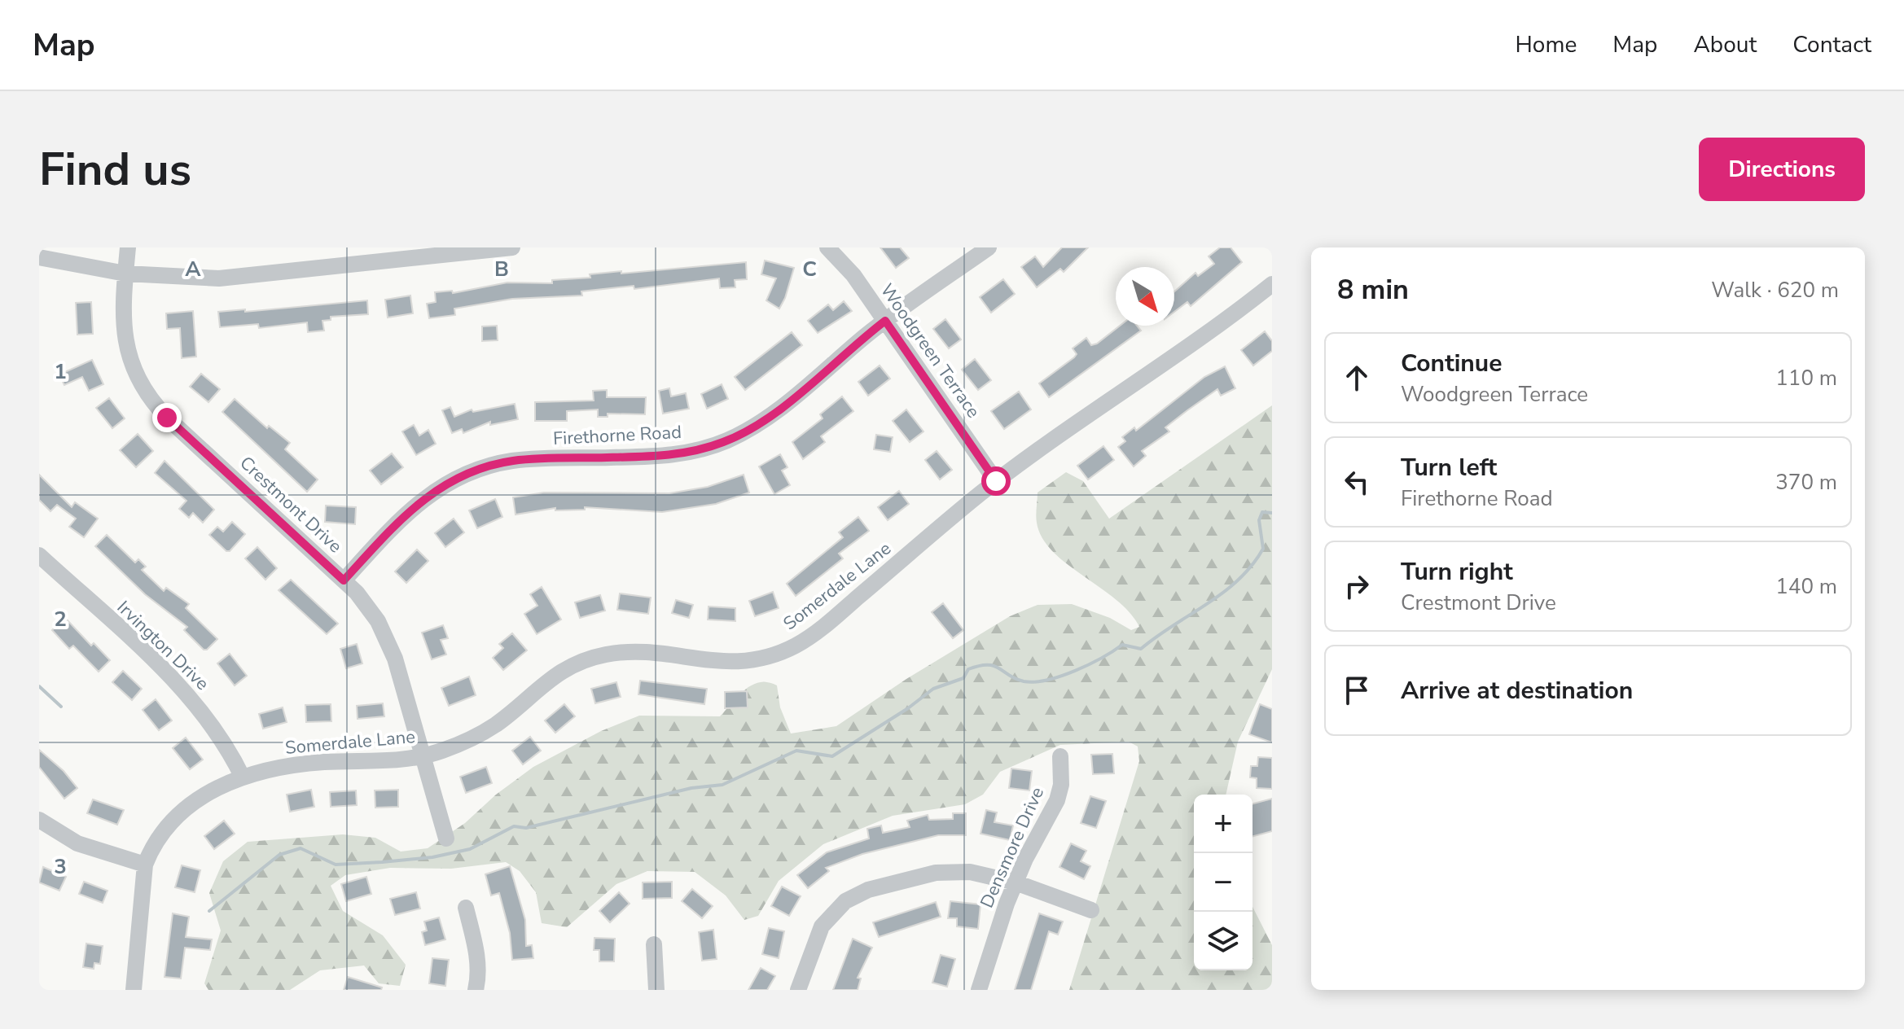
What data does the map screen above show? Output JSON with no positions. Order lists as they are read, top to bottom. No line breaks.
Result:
{"streets":{"street":["Woodgreen Terrace","Firethorne Road","Crestmont Drive","Somerdale Lane","Irvington Drive","Densmore Drive"]},"crossings":[["Woodgreen Terrace","Firethorne Road"],["Woodgreen Terrace","Somerdale Lane"],["Firethorne Road","Crestmont Drive"],["Crestmont Drive","Somerdale Lane"],["Somerdale Lane","Irvington Drive"]],"north":"bottom right","page":{"header":"Map","nav":["Home","Map","About","Contact"],"buttons":"Directions","title":"Find us","heading":["8 min","Walk · 620 m"],"list":[["Continue","Woodgreen Terrace","110 m"],["Turn left","Firethorne Road","370 m"],["Turn right","Crestmont Drive","140 m"],"Arrive at destination"],"map_buttons":["+","−"]},"grid":{"columns":["A","B","C"],"rows":["1","2","3"]}}
